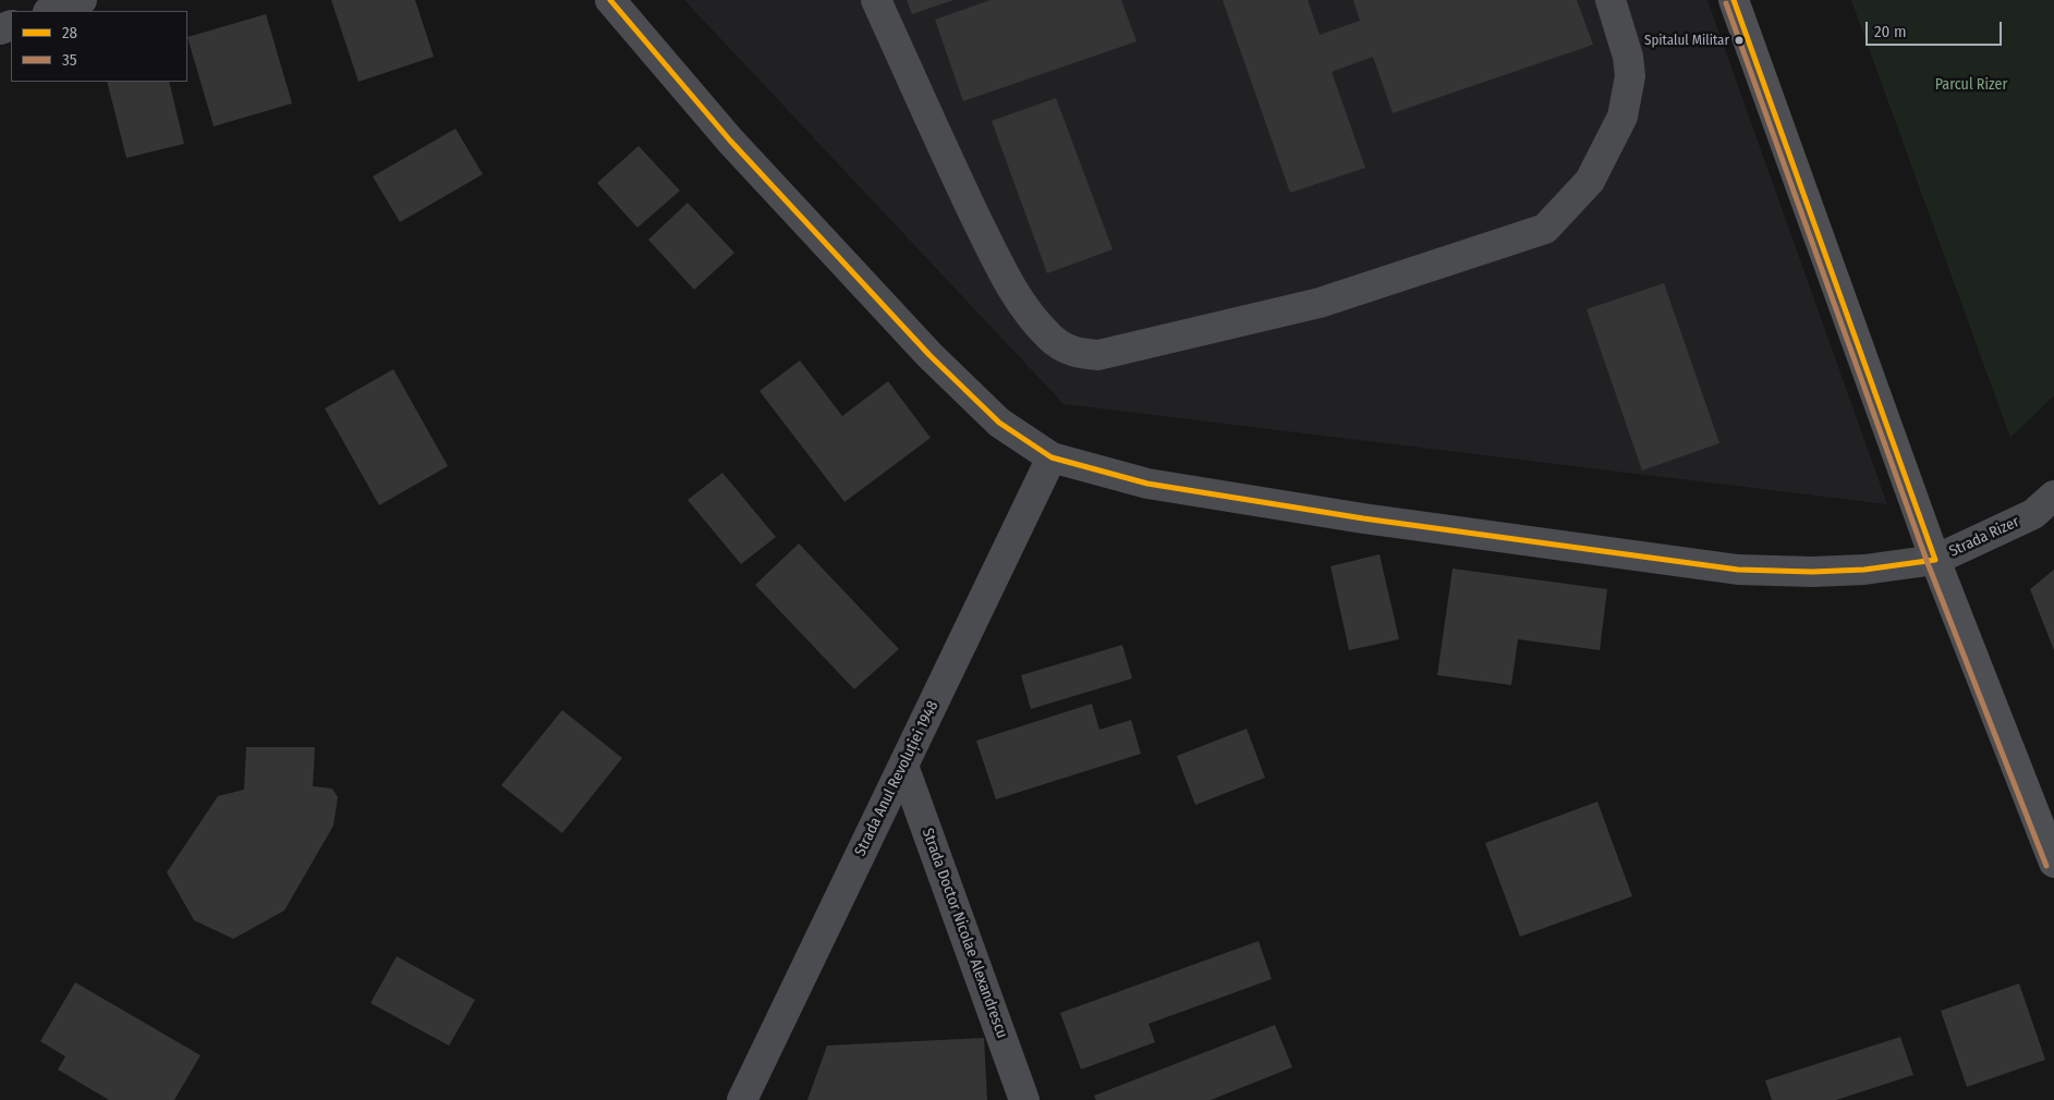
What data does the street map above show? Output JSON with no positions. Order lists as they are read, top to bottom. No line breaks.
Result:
{"streets":{"street":["Strada Rizer","Strada Anul Revoluției 1948","Strada Doctor Nicolae Alexandrescu"]},"crossings":[["Strada Rizer","Strada Anul Revoluției 1948"],["Strada Anul Revoluției 1948","Strada Doctor Nicolae Alexandrescu"]],"parks":["Parcul Rizer"],"places":["Spitalul Militar"],"lines":["transit line 28","transit line 35"],"legend":["28","35"],"scale_bar":"20 m"}
